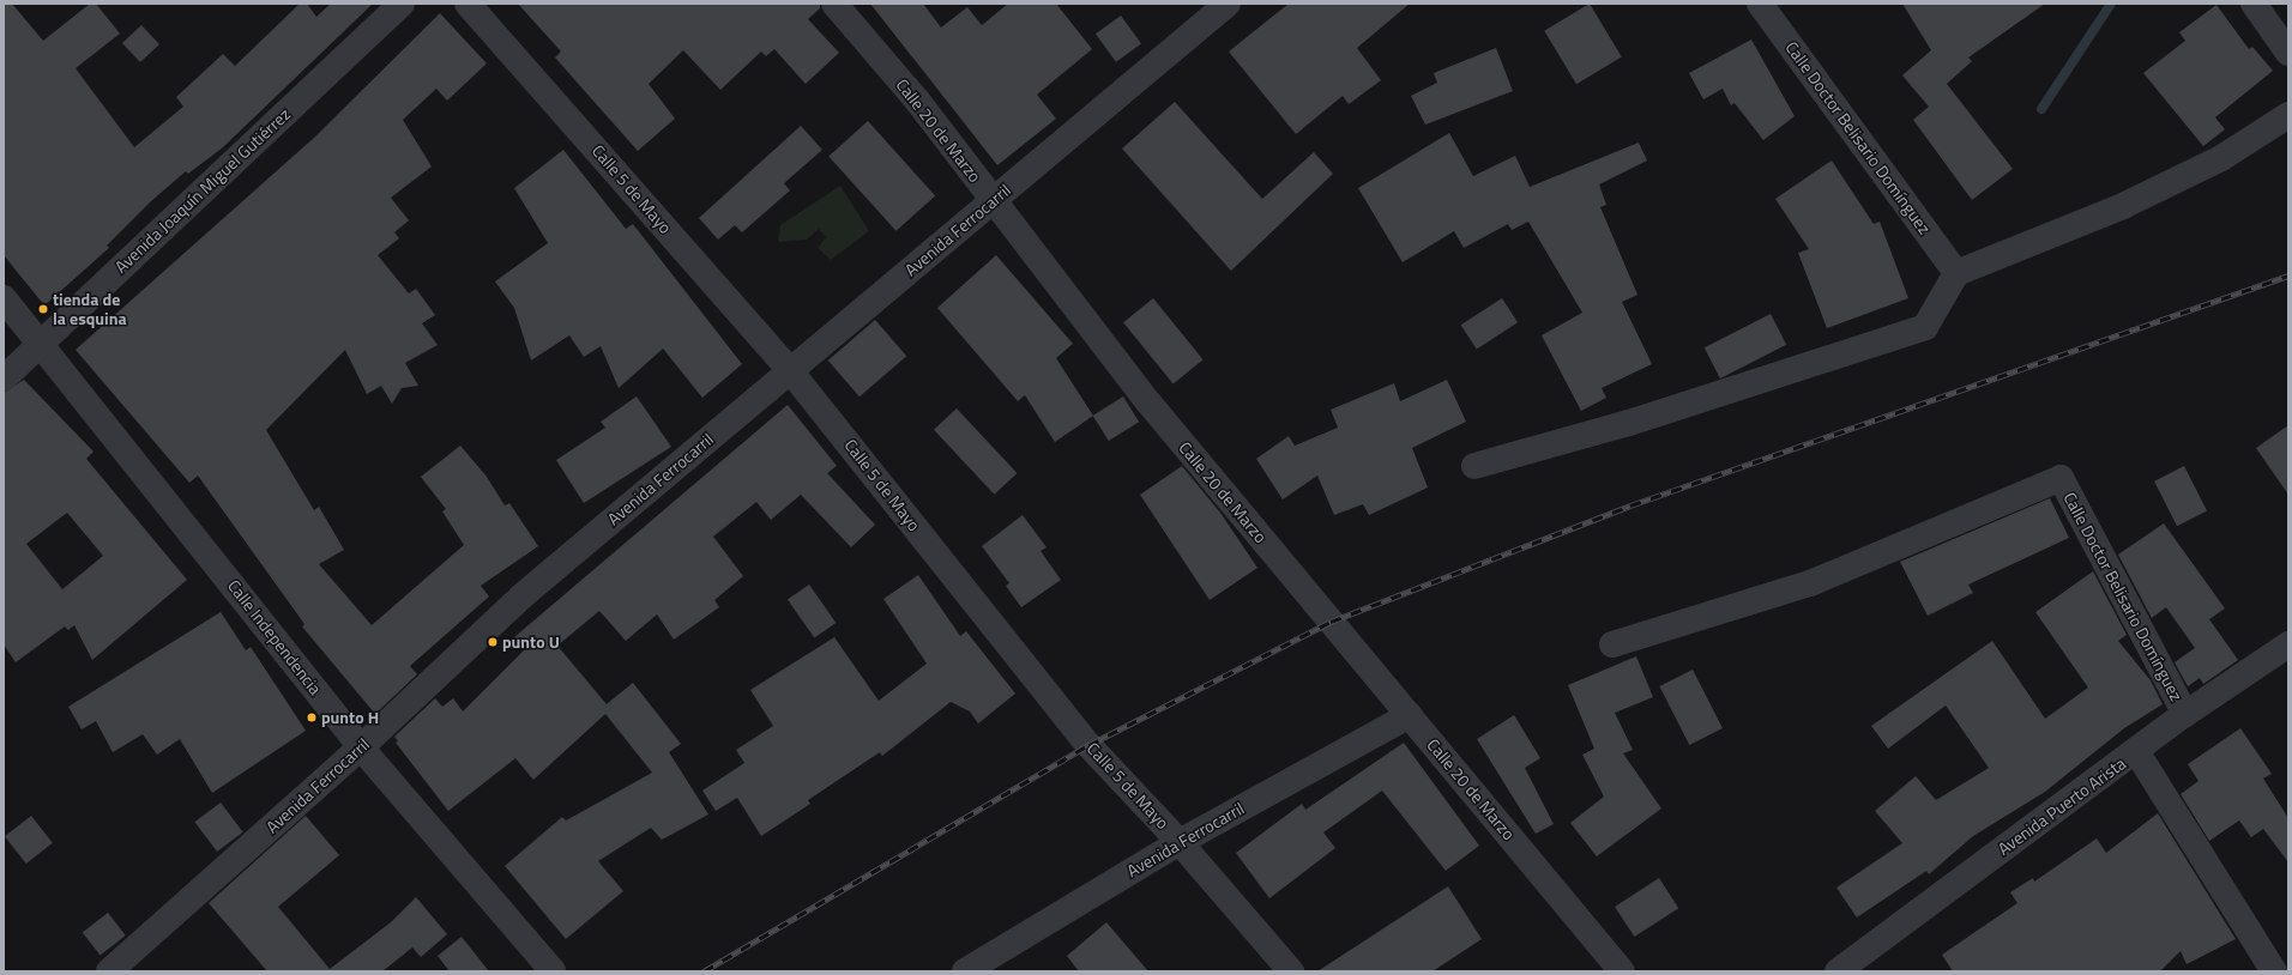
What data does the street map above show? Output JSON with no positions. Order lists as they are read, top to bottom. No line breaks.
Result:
{"streets":{"street":["Calle 20 de Marzo","Calle Doctor Belisario Domínguez","Calle 5 de Mayo","Avenida Joaquín Miguel Gutiérrez","Avenida Ferrocarril","Calle Independencia","Avenida Puerto Arista"]},"crossings":[["Calle 20 de Marzo","Avenida Ferrocarril"],["Calle Doctor Belisario Domínguez","Avenida Puerto Arista"],["Calle 5 de Mayo","Avenida Ferrocarril"],["Avenida Joaquín Miguel Gutiérrez","Calle Independencia"],["Avenida Ferrocarril","Calle Independencia"]],"places":["tienda de la esquina","punto U","punto H"]}
